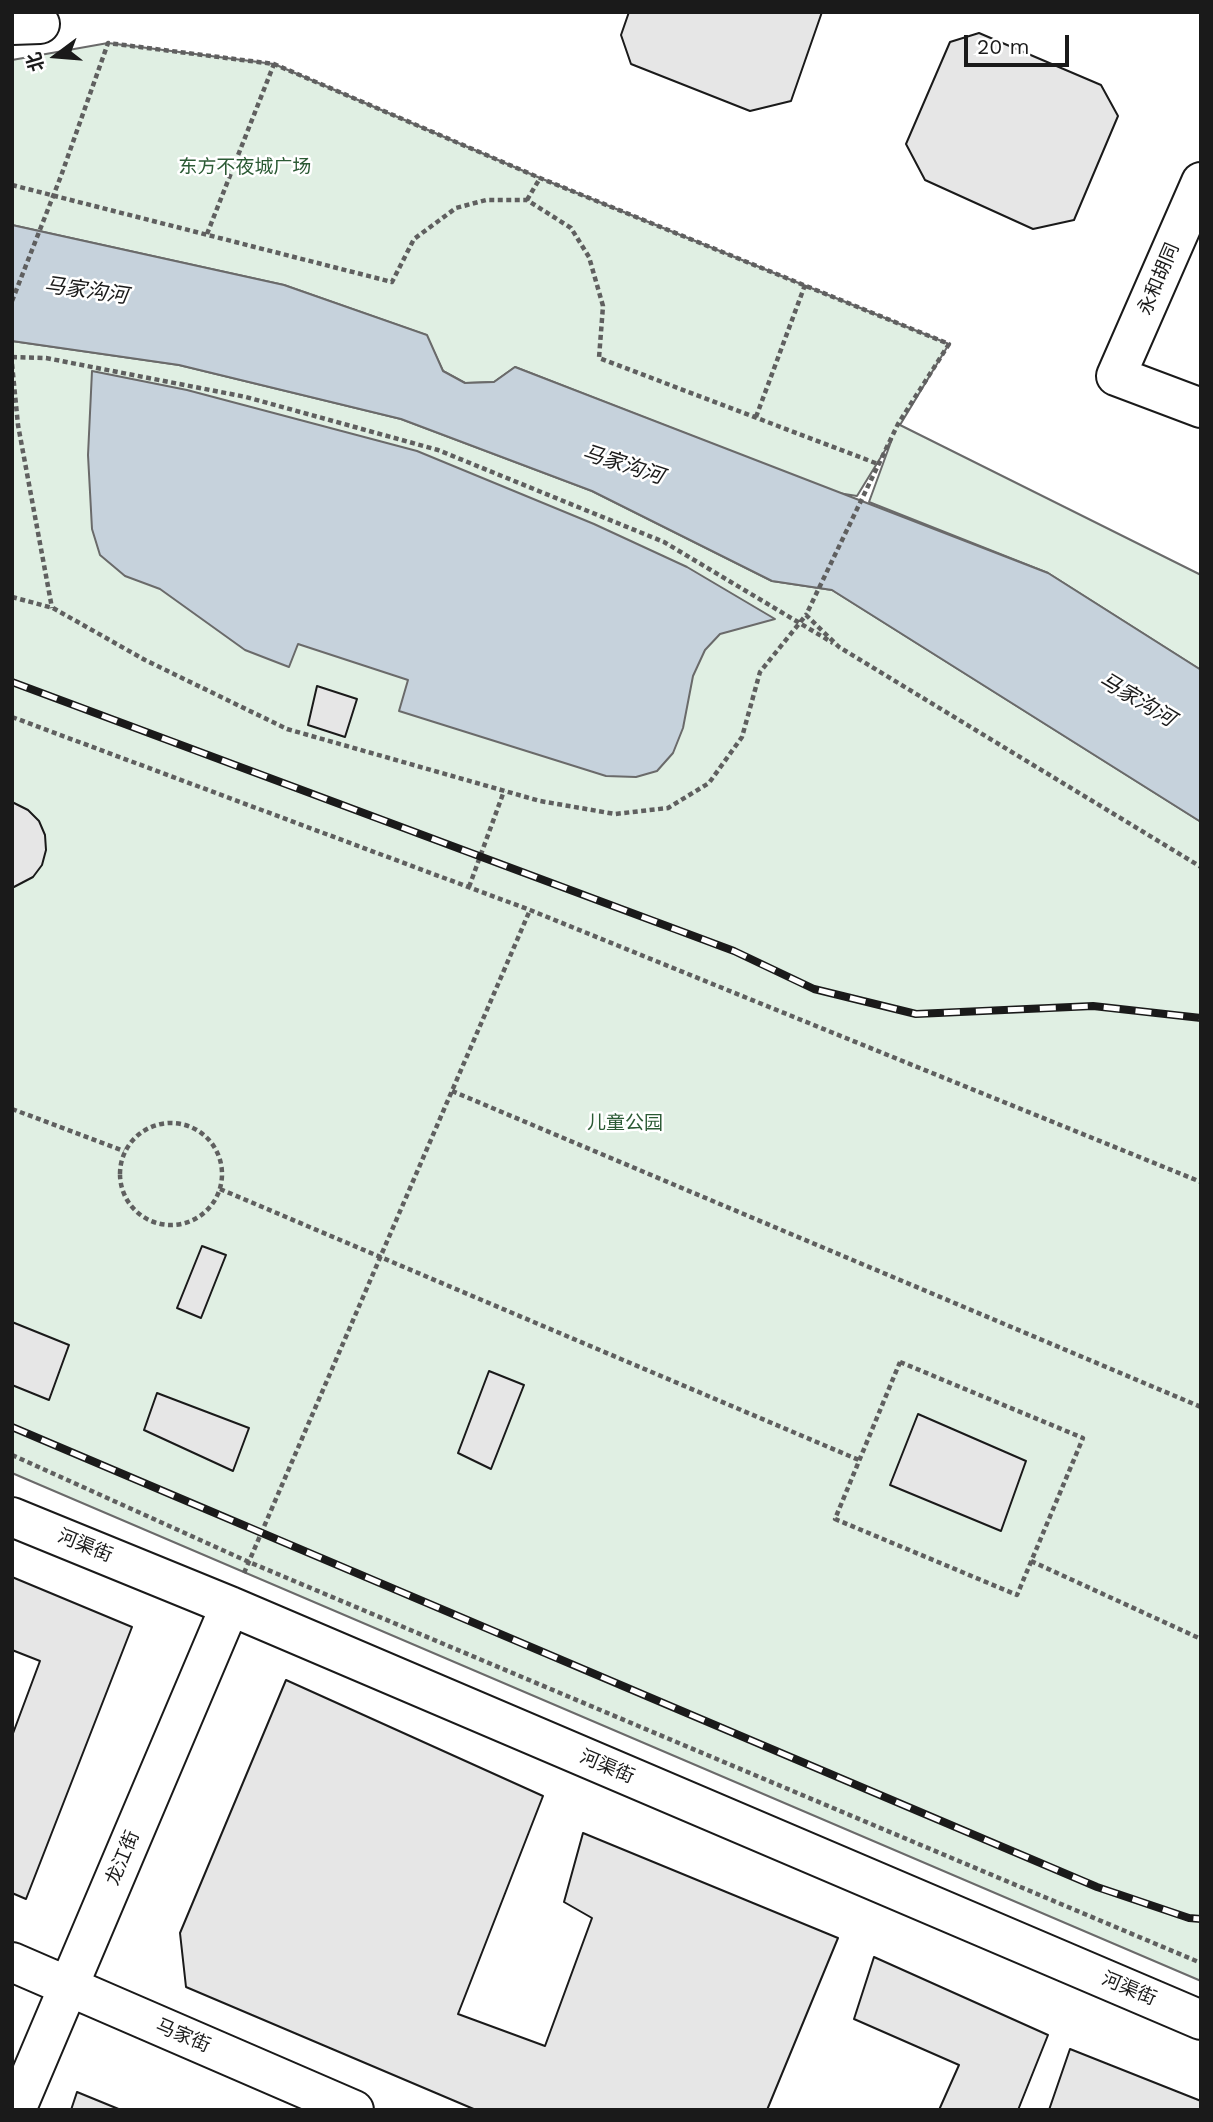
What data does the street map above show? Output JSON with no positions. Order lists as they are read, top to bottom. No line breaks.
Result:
{"streets":{"street":["永和胡同","河渠街","龙江街","马家街"]},"crossings":[["河渠街","龙江街"],["龙江街","马家街"]],"water":["马家沟河"],"parks":["东方不夜城广场","儿童公园"],"scale_bar":"20 m","north":"left"}
